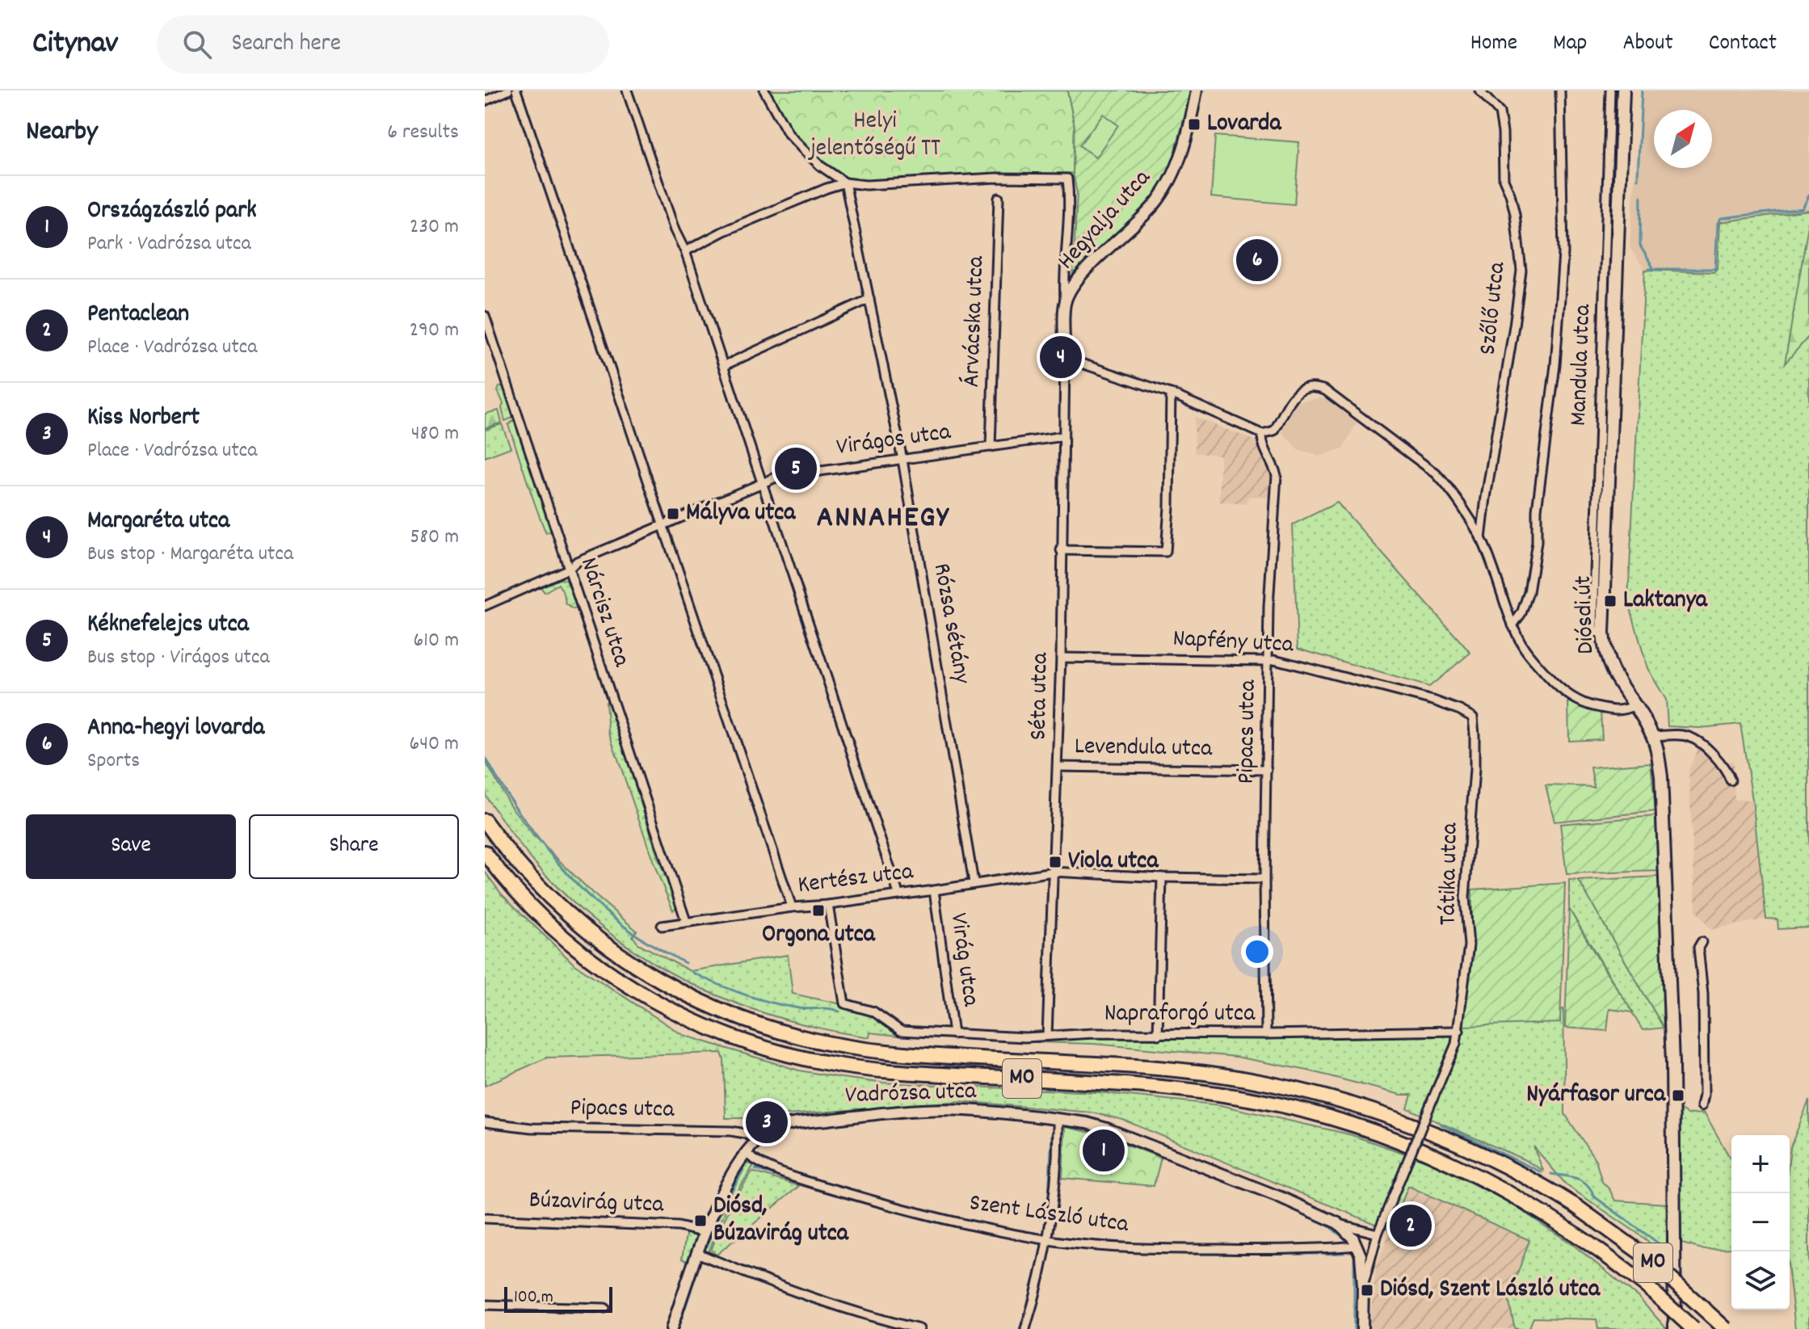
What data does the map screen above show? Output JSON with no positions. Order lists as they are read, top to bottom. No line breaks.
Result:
{"streets":{"highway":["M0"],"main road":["Diósdi út"],"street":["Hegyalja utca","Szőlő utca","Árvácska utca","Mandula utca","Virágos utca","Nárcisz utca","Rózsa sétány","Napfény utca","Séta utca","Pipacs utca","Levendula utca","Tátika utca","Kertész utca","Virág utca","Napraforgó utca","Vadrózsa utca","Búzavirág utca","Szent László utca"]},"crossings":[["Árvácska utca","Virágos utca"],["Mandula utca","Diósdi út"],["Virágos utca","Nárcisz utca"],["Virágos utca","Rózsa sétány"],["Virágos utca","Séta utca"],["Nárcisz utca","Kertész utca"],["Rózsa sétány","Kertész utca"],["Napfény utca","Séta utca"],["Napfény utca","Pipacs utca"],["Napfény utca","Tátika utca"],["Séta utca","Levendula utca"],["Séta utca","Kertész utca"],["Séta utca","Napraforgó utca"],["Pipacs utca","Levendula utca"],["Pipacs utca","Napraforgó utca"],["Pipacs utca","Vadrózsa utca"],["Tátika utca","Napraforgó utca"],["Kertész utca","Virág utca"],["Kertész utca","Napraforgó utca"],["Virág utca","Napraforgó utca"],["Vadrózsa utca","Búzavirág utca"],["Vadrózsa utca","Szent László utca"]],"districts":["ANNAHEGY"],"parks":["Helyi jelentőségű TT"],"places":{"transit":["Lovarda","Mályva utca","Laktanya","Viola utca","Orgona utca","Nyárfasor urca","Diósd, Búzavirág utca","Diósd, Szent László utca"]},"scale_bar":"100 m","north":"top right","page":{"header":"Citynav","search":"Search here","nav":["Home","Map","About","Contact"],"heading":["Nearby","6 results"],"list":[{"mark":"1","name":"Országzászló park","note":"Park · Vadrózsa utca","value":"230 m"},{"mark":"2","name":"Pentaclean","note":"Place · Vadrózsa utca","value":"290 m"},{"mark":"3","name":"Kiss Norbert","note":"Place · Vadrózsa utca","value":"480 m"},{"mark":"4","name":"Margaréta utca","note":"Bus stop · Margaréta utca","value":"580 m"},{"mark":"5","name":"Kéknefelejcs utca","note":"Bus stop · Virágos utca","value":"610 m"},{"mark":"6","name":"Anna-hegyi lovarda","note":"Sports","value":"640 m"}],"pins":["6","4","5","3","1","2"],"buttons":["Save","Share"],"map_buttons":["+","−"],"scale":"100 m"}}
